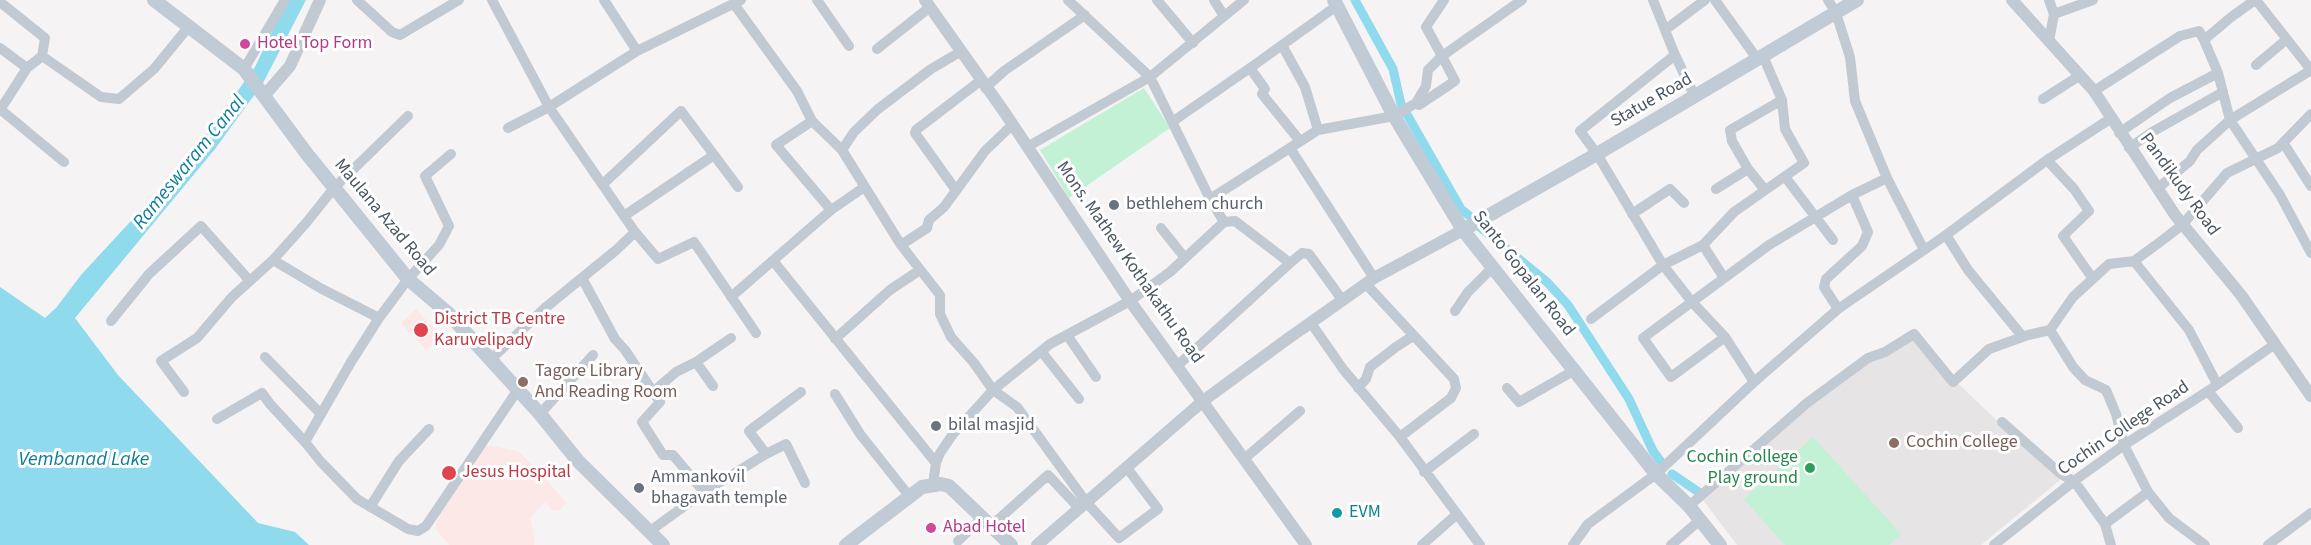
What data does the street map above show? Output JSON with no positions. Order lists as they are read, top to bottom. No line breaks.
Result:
{"streets":{"main road":["Statue Road","Maulana Azad Road","Santo Gopalan Road"],"street":["Pandikudy Road","Mons. Mathew Kothakathu Road","Cochin College Road"]},"crossings":[["Statue Road","Santo Gopalan Road"],["Pandikudy Road","Cochin College Road"]],"water":["Rameswaram Canal","Vembanad Lake"],"places":["Hotel Top Form","bethlehem church","District TB Centre Karuvelipady","Tagore Library And Reading Room","bilal masjid","Cochin College","Cochin College Play ground","Jesus Hospital","Ammankovil bhagavath temple","EVM","Abad Hotel"]}
